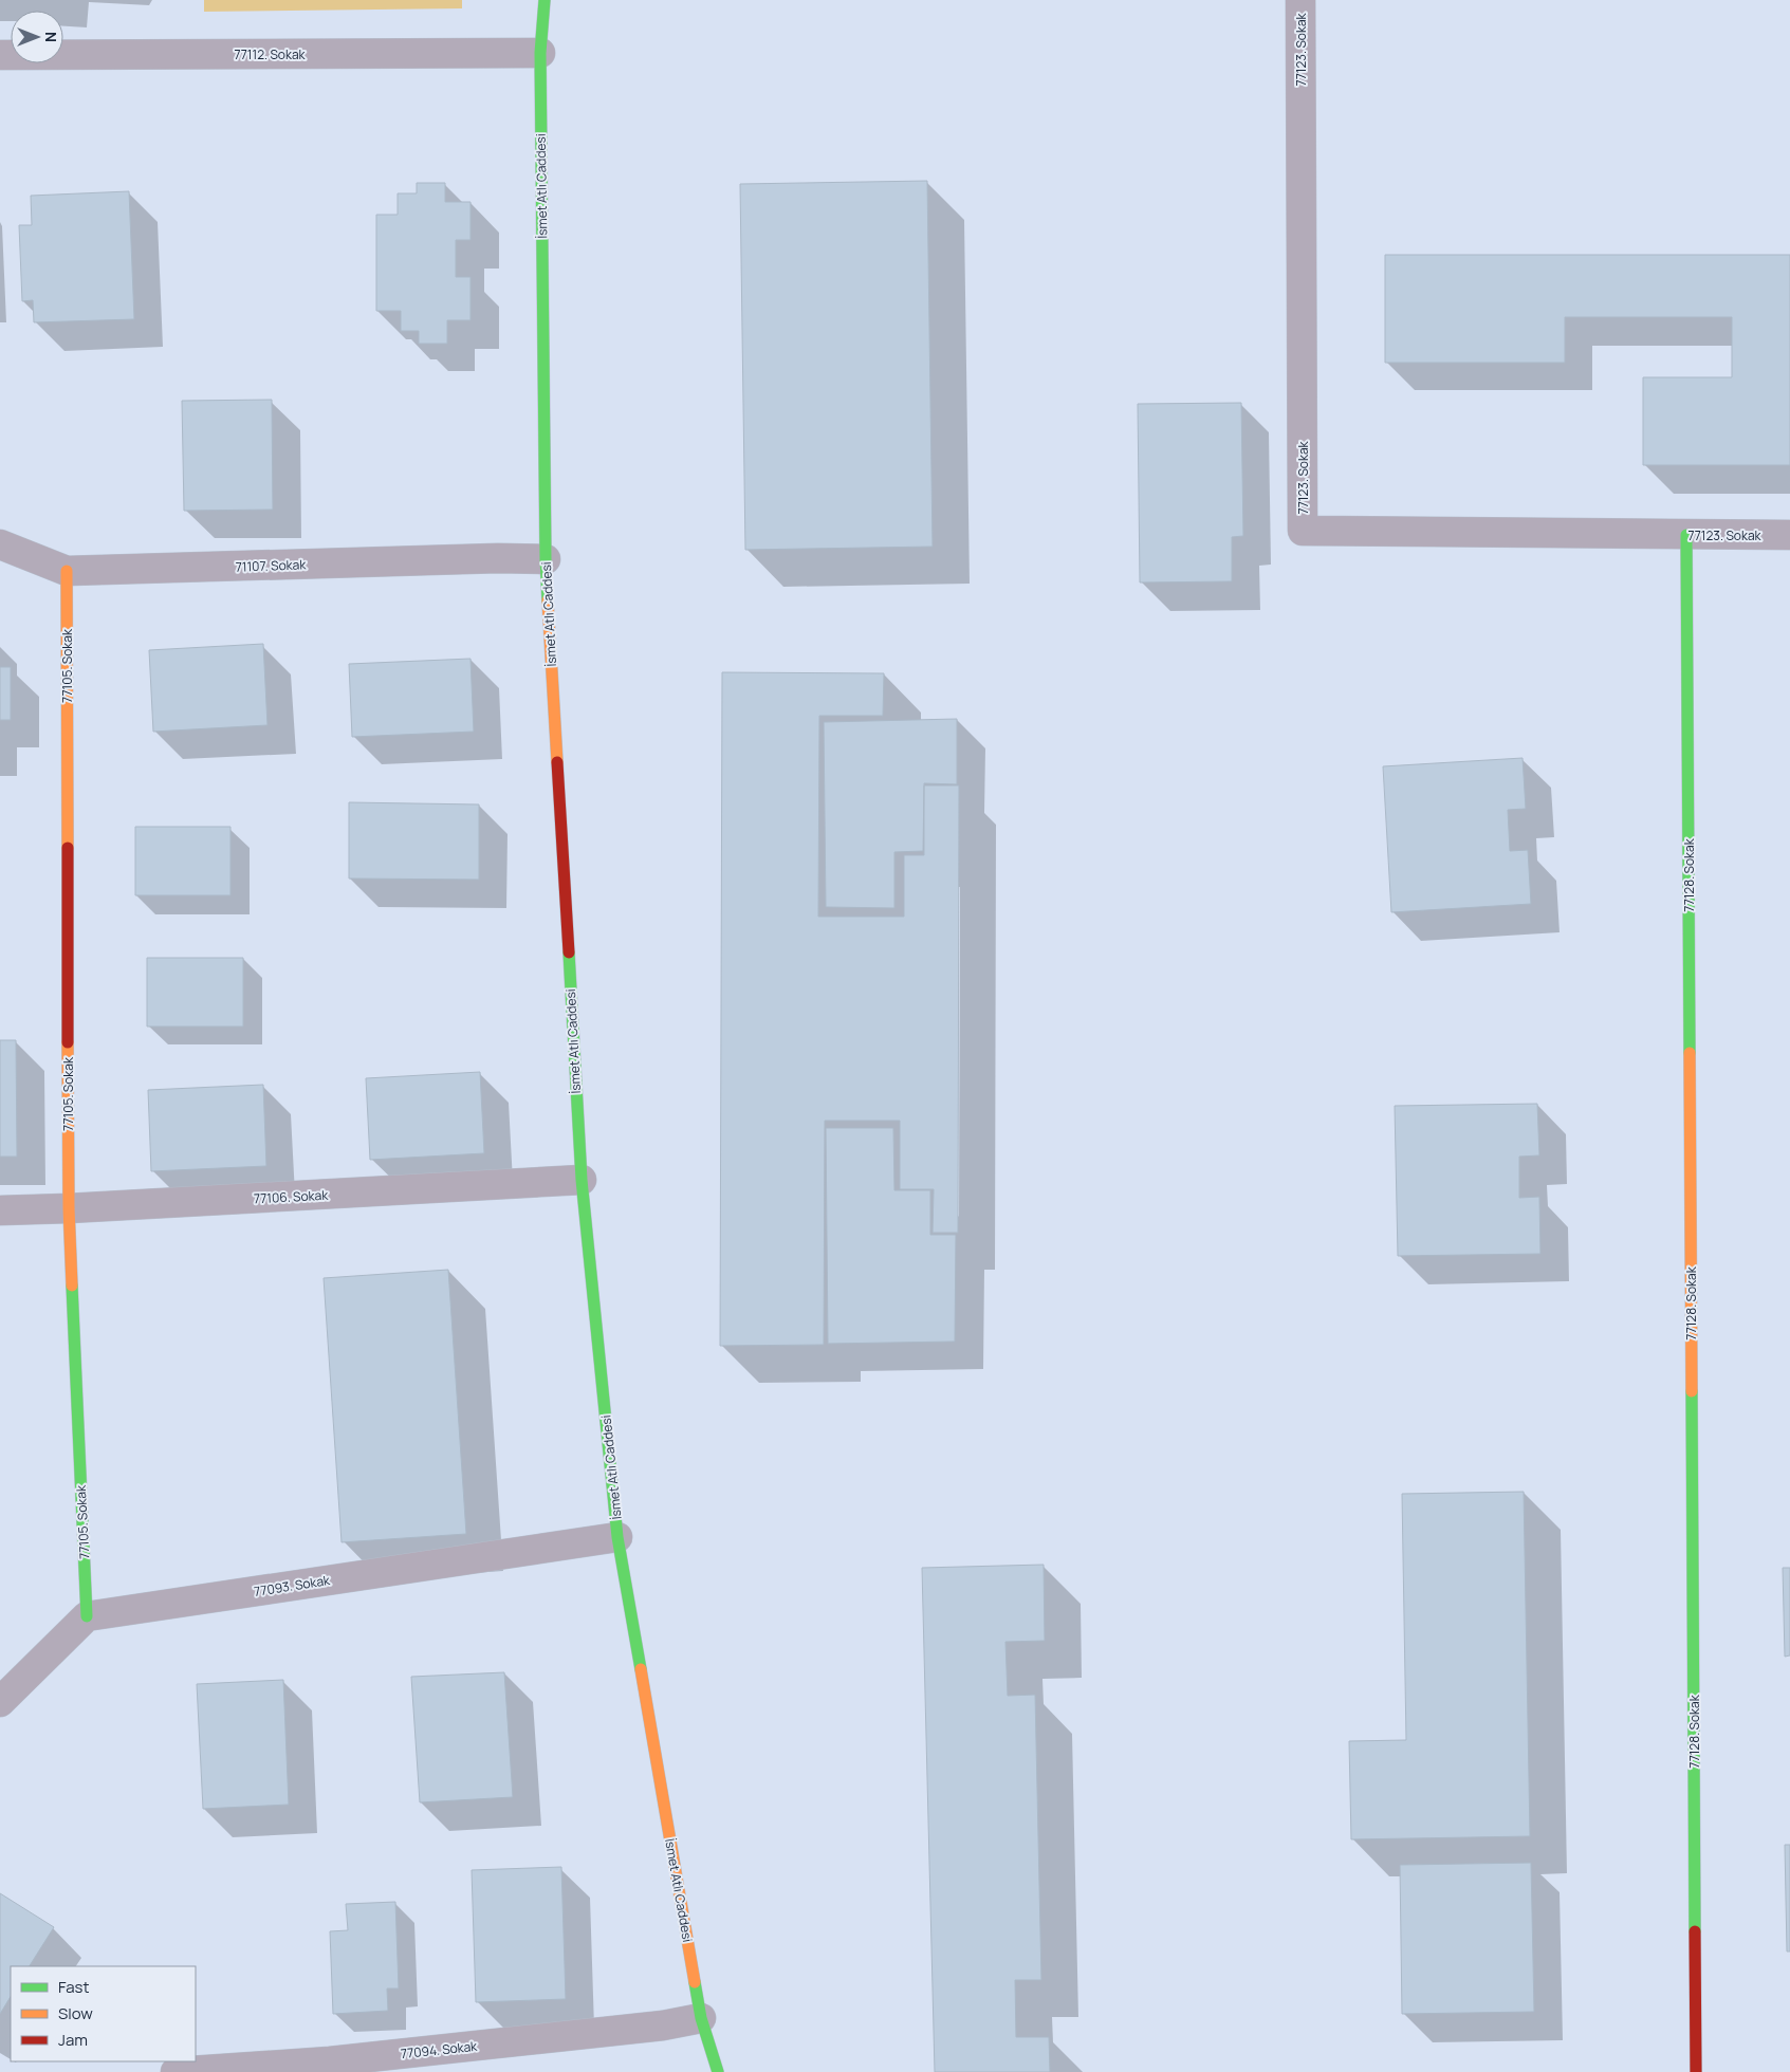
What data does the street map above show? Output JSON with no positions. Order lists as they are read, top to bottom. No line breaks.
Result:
{"streets":{"street":["77123. Sokak","77112. Sokak","İsmet Atlı Caddesi","71107. Sokak","77105. Sokak","77128. Sokak","77106. Sokak","77093. Sokak","77094. Sokak"]},"crossings":[["77123. Sokak","77128. Sokak"],["77112. Sokak","İsmet Atlı Caddesi"],["İsmet Atlı Caddesi","71107. Sokak"],["İsmet Atlı Caddesi","77106. Sokak"],["İsmet Atlı Caddesi","77093. Sokak"],["İsmet Atlı Caddesi","77094. Sokak"],["71107. Sokak","77105. Sokak"],["77105. Sokak","77106. Sokak"],["77105. Sokak","77093. Sokak"]],"legend":["Fast","Slow","Jam"],"north":"right"}
